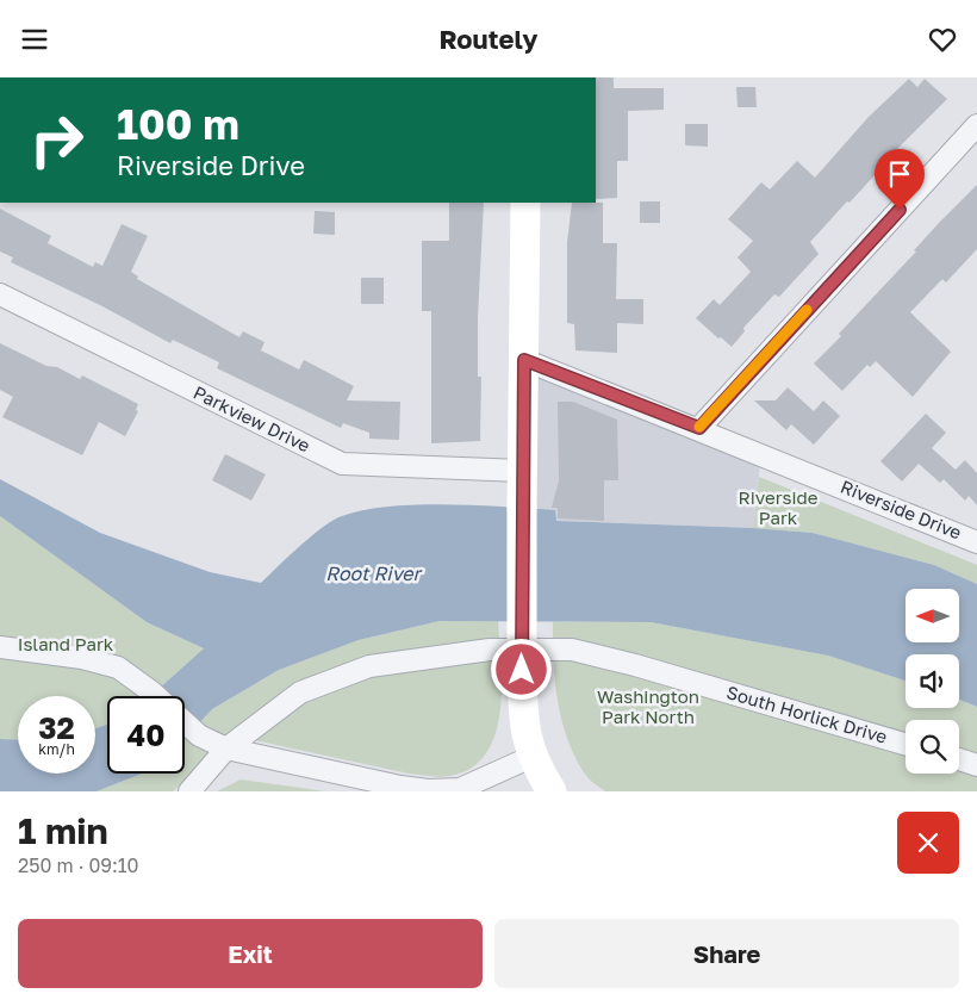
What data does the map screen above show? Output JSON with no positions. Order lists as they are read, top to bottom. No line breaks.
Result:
{"streets":{"street":["Parkview Drive","Riverside Drive","South Horlick Drive"]},"water":["Root River"],"parks":["Riverside Park","Island Park","Washington Park North"],"north":"left","page":{"header":"Routely","turn":["100 m","Riverside Drive"],"speed":"32 km/h","limit":"40","heading":["1 min","250 m · 09:10"],"buttons":["Exit","Share"]}}
